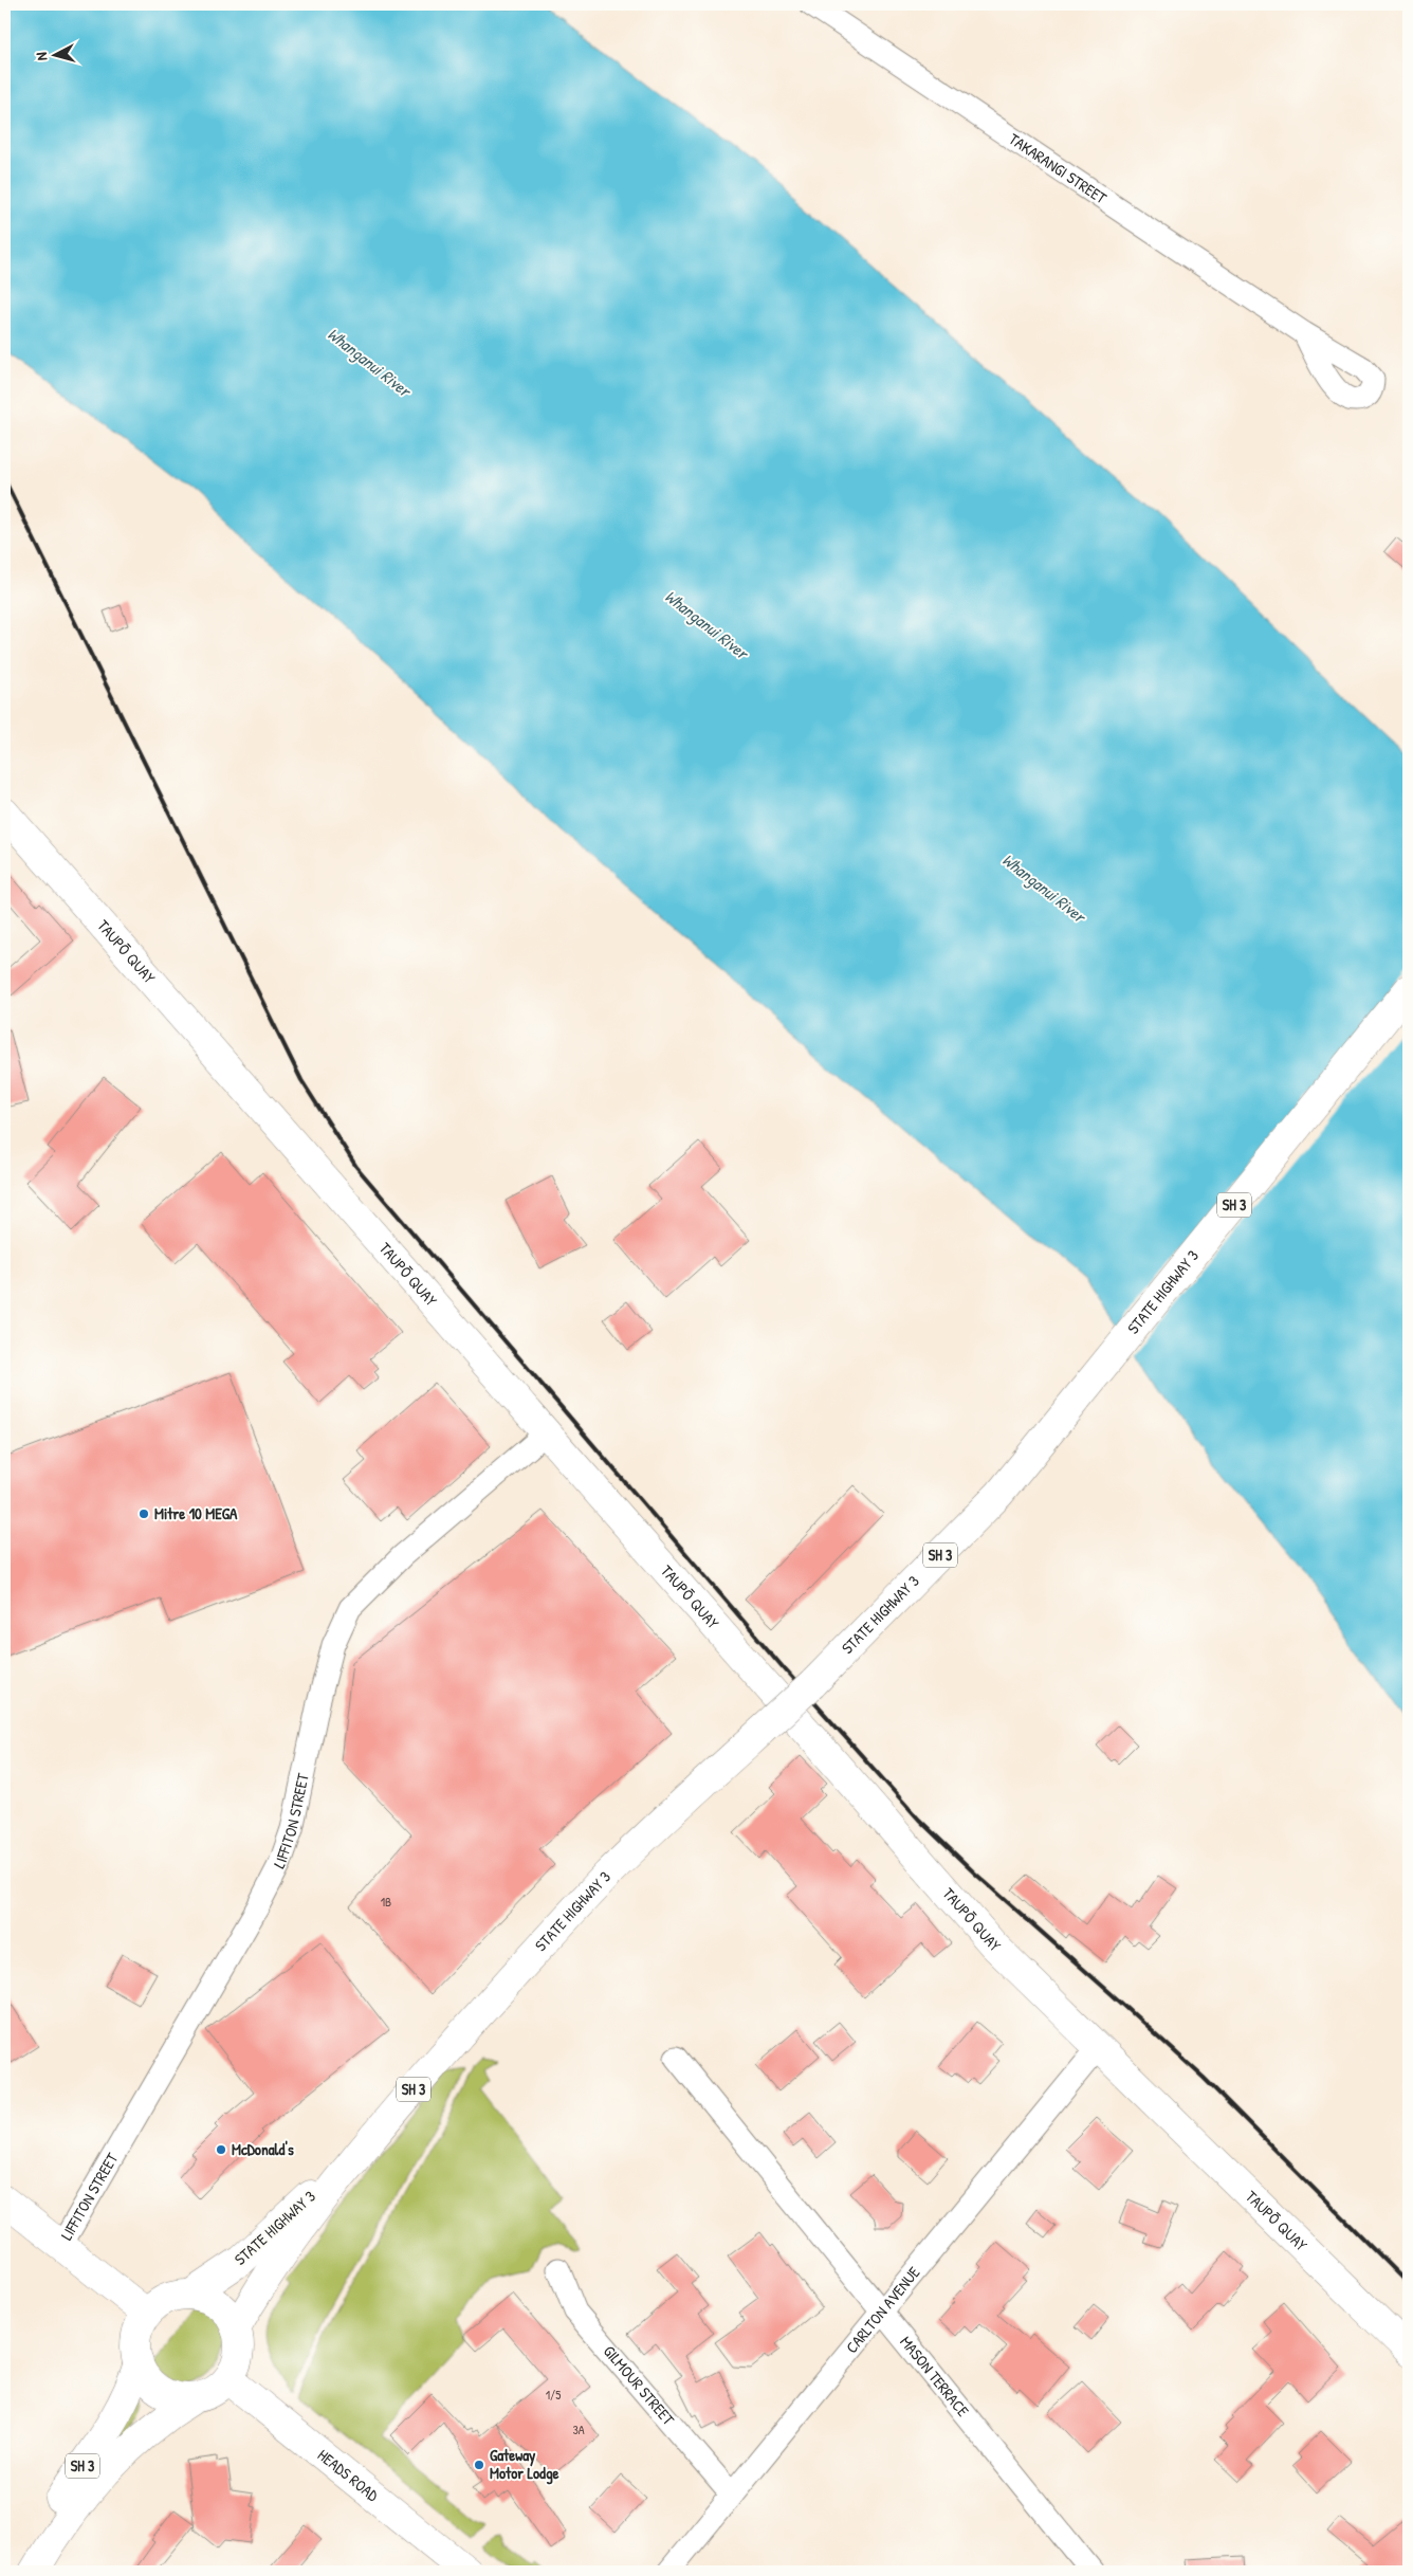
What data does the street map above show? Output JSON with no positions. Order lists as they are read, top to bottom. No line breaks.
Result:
{"streets":{"main road":["TAUPŌ QUAY","SH 3","STATE HIGHWAY 3","HEADS ROAD"],"street":["TAKARANGI STREET","LIFFITON STREET","CARLTON AVENUE","MASON TERRACE","GILMOUR STREET"]},"crossings":[["TAUPŌ QUAY","LIFFITON STREET"],["TAUPŌ QUAY","CARLTON AVENUE"],["SH 3","STATE HIGHWAY 3"],["SH 3","HEADS ROAD"],["STATE HIGHWAY 3","HEADS ROAD"],["CARLTON AVENUE","MASON TERRACE"],["CARLTON AVENUE","GILMOUR STREET"]],"water":["Whanganui River"],"places":["Mitre 10 MEGA","McDonald's","Gateway Motor Lodge"],"house_numbers":["1B","1/5","3A"],"north":"left"}
